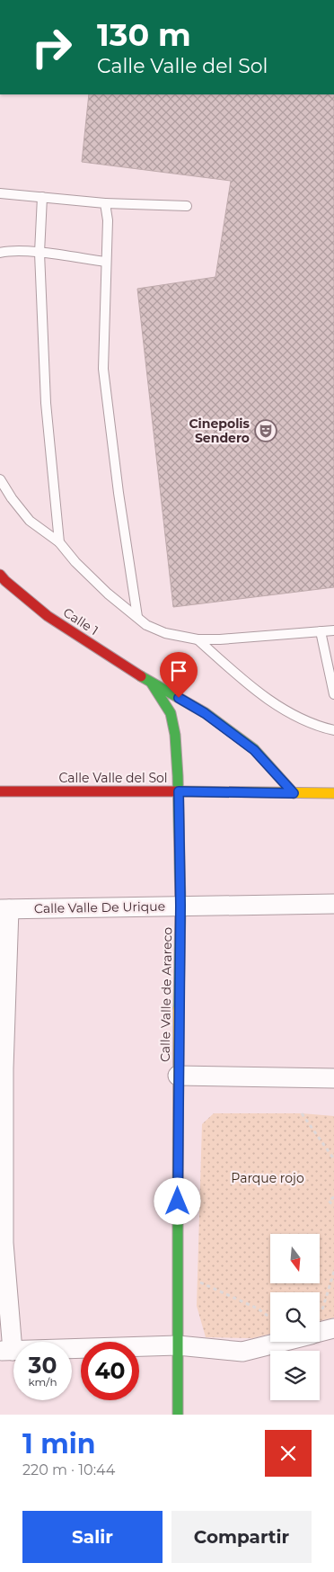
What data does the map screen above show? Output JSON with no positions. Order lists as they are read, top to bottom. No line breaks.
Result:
{"streets":{"street":["Calle 1","Calle Valle del Sol","Calle Valle De Urique","Calle Valle de Arareco"]},"crossings":[["Calle 1","Calle Valle del Sol"],["Calle 1","Calle Valle de Arareco"],["Calle Valle del Sol","Calle Valle de Arareco"],["Calle Valle De Urique","Calle Valle de Arareco"]],"parks":["Parque rojo"],"places":{"theatre":["Cinepolis Sendero"]},"north":"bottom","page":{"turn":["130 m","Calle Valle del Sol"],"speed":"30 km/h","limit":"40","heading":["1 min","220 m · 10:44"],"buttons":["Salir","Compartir"]}}
